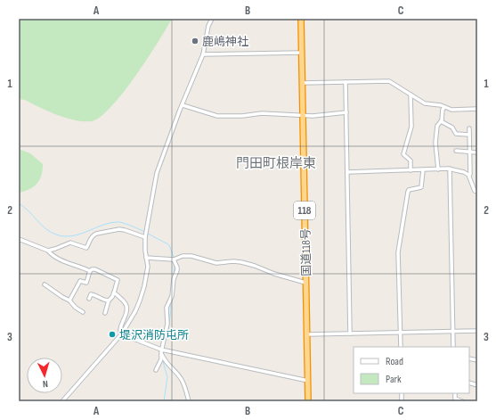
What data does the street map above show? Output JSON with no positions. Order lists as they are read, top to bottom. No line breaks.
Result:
{"streets":{"highway":["118","国道118号"]},"districts":["門田町根岸東"],"places":["鹿嶋神社","堤沢消防屯所"],"legend":["Road","Park"],"north":"bottom","grid":{"columns":["A","B","C"],"rows":["1","2","3"]}}
